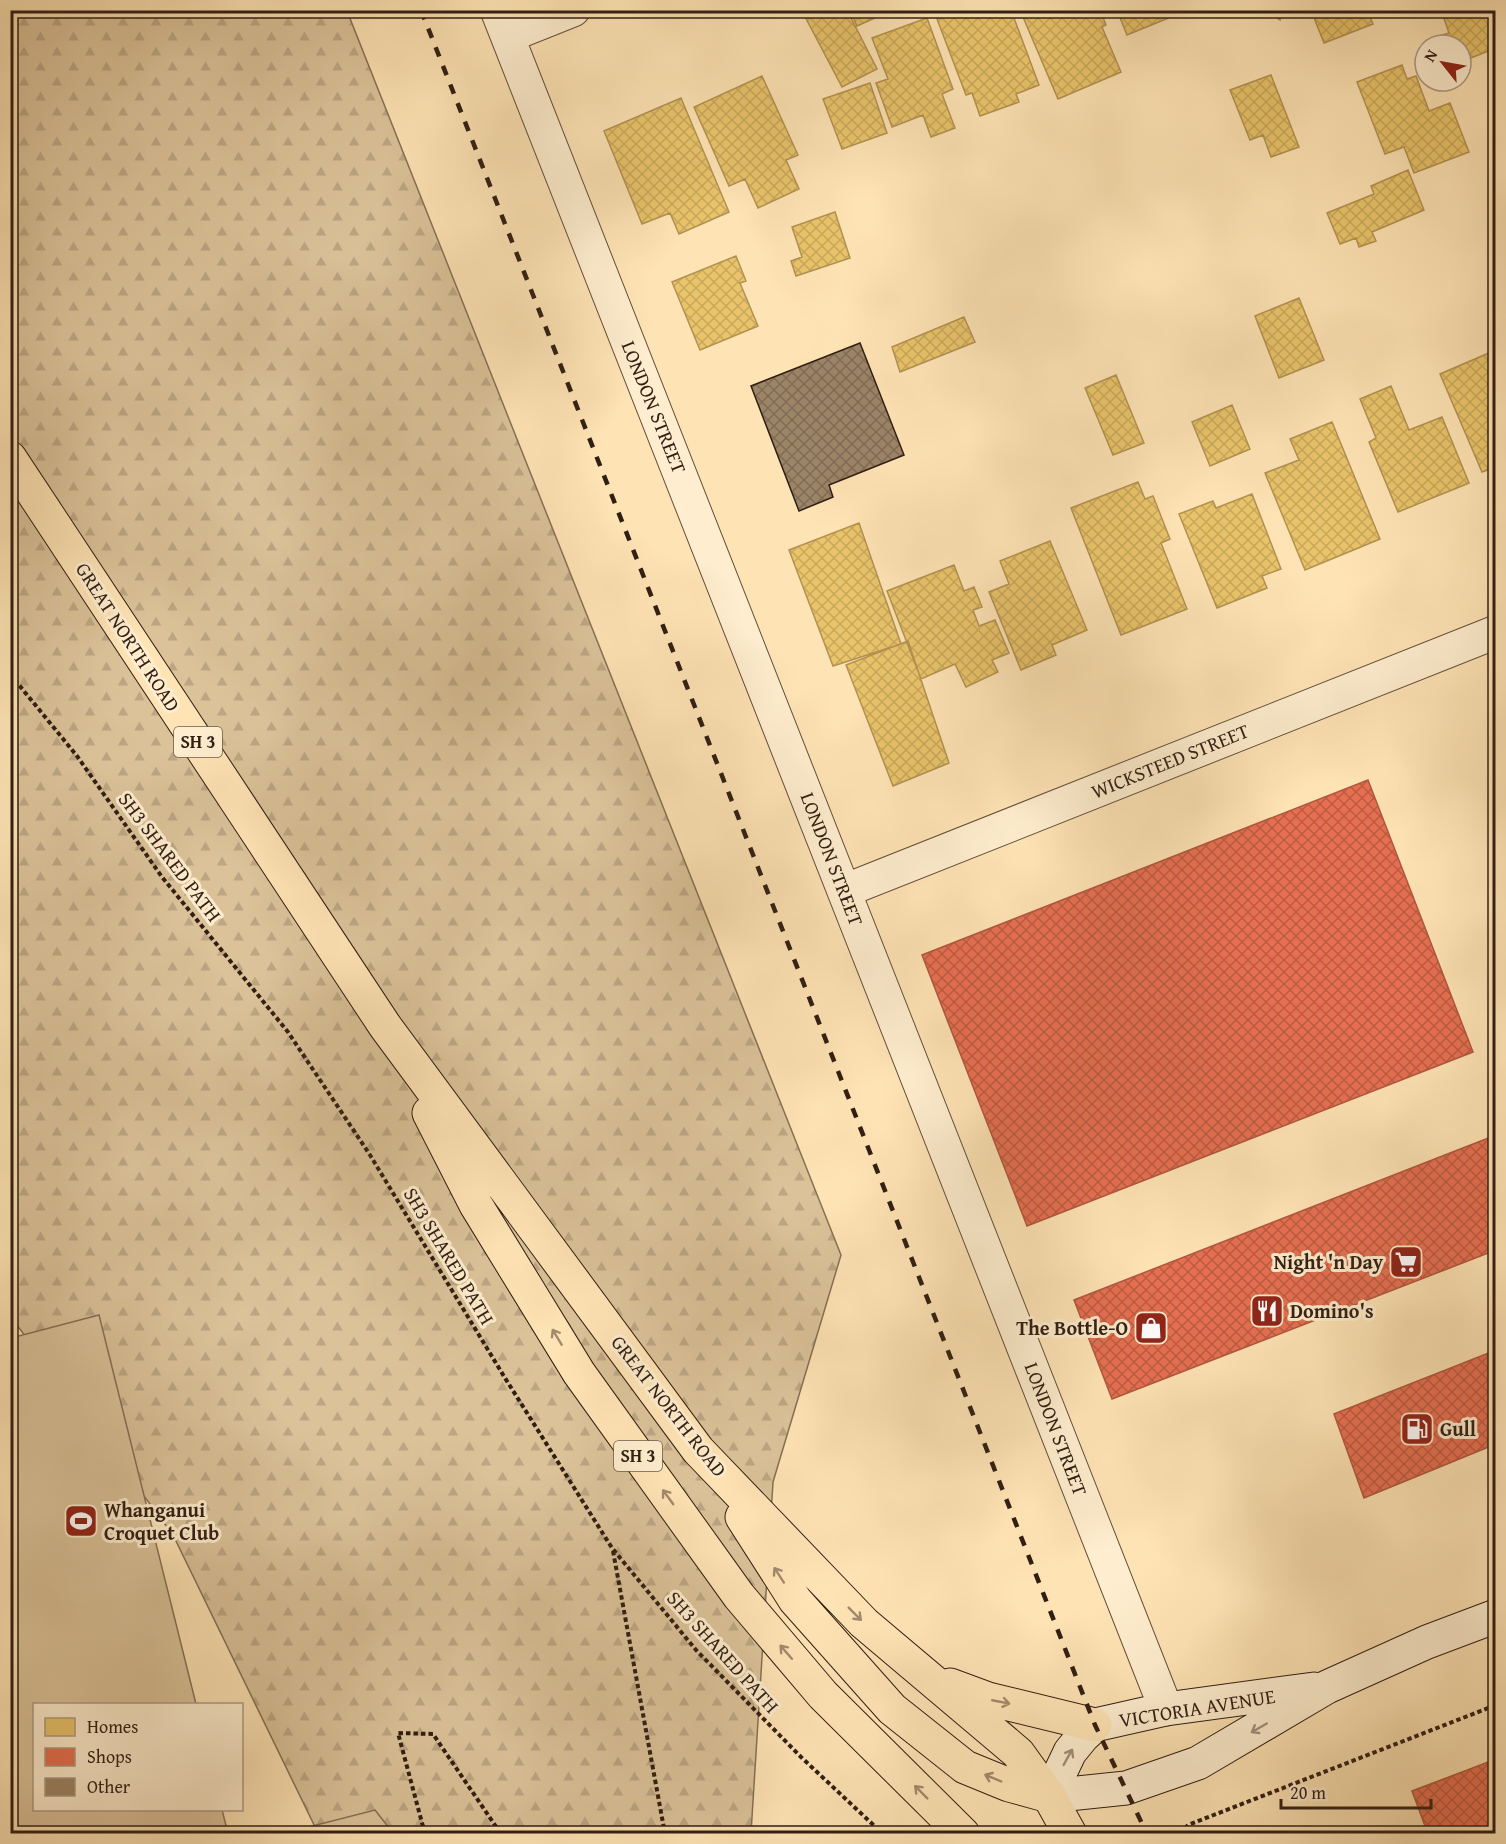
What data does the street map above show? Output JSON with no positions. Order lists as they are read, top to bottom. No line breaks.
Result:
{"streets":{"highway":["GREAT NORTH ROAD","SH 3"],"street":["LONDON STREET","WICKSTEED STREET","VICTORIA AVENUE"],"path":["SH3 SHARED PATH"]},"crossings":[["LONDON STREET","WICKSTEED STREET"],["LONDON STREET","VICTORIA AVENUE"],["GREAT NORTH ROAD","SH 3"],["GREAT NORTH ROAD","VICTORIA AVENUE"],["SH 3","VICTORIA AVENUE"]],"places":{"supermarket":["Night 'n Day"],"restaurant":["Domino's"],"shop":["The Bottle-O"],"fuel station":["Gull"],"sports":["Whanganui Croquet Club"]},"legend":["Homes","Shops","Other"],"scale_bar":"20 m","north":"top left"}
